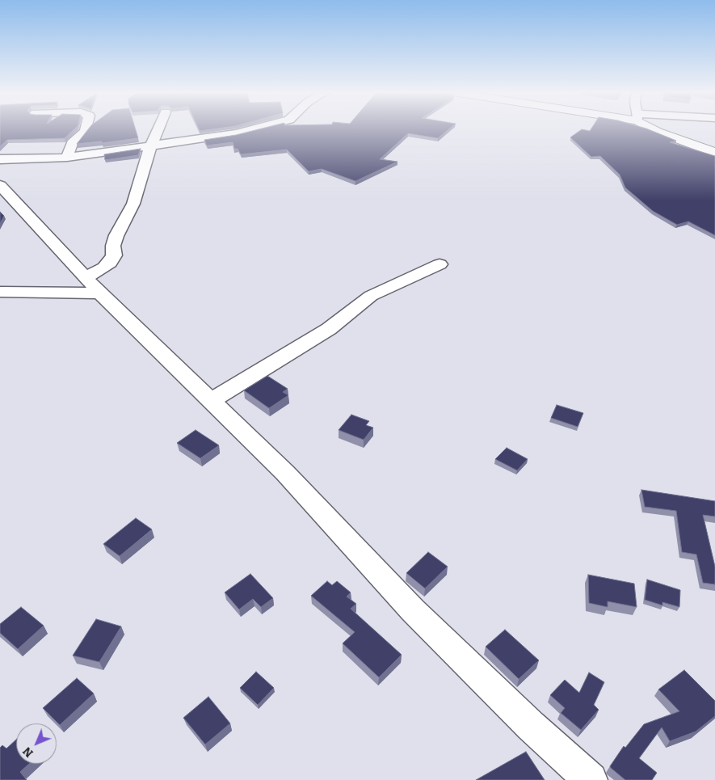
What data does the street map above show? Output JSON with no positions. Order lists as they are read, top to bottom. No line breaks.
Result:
{"north":"bottom left"}
